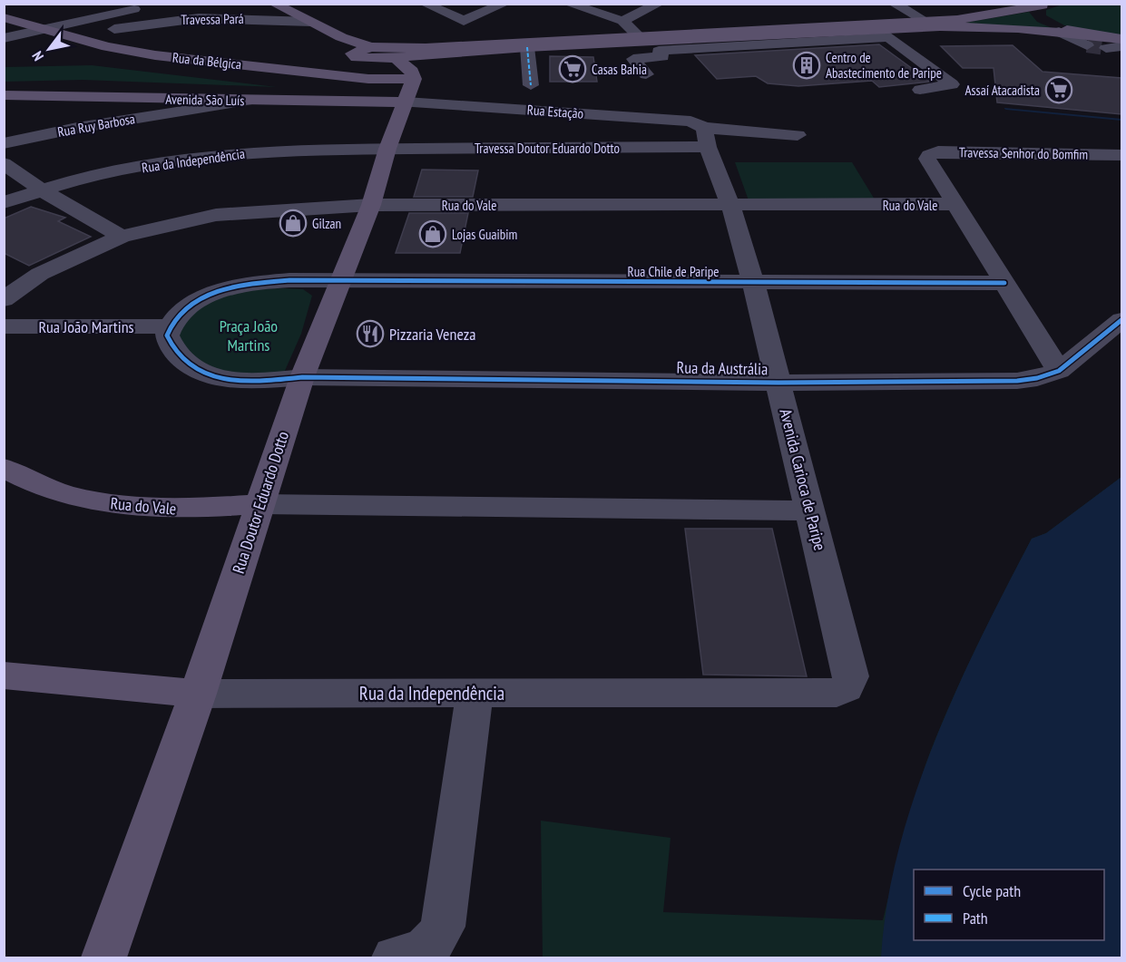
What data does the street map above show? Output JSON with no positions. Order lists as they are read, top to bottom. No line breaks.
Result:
{"streets":{"main road":["Rua da Bélgica","Avenida São Luís","Rua da Independência","Rua do Vale","Rua Doutor Eduardo Dotto"],"street":["Travessa Pará","Rua Estação","Rua Ruy Barbosa","Travessa Doutor Eduardo Dotto","Travessa Senhor do Bomfim","Rua Chile de Paripe","Rua João Martins","Rua da Austrália","Avenida Carioca de Paripe"]},"crossings":[["Rua da Bélgica","Rua Doutor Eduardo Dotto"],["Avenida São Luís","Rua Estação"],["Avenida São Luís","Rua Ruy Barbosa"],["Avenida São Luís","Rua Doutor Eduardo Dotto"],["Rua Estação","Travessa Doutor Eduardo Dotto"],["Rua Estação","Avenida Carioca de Paripe"],["Rua Estação","Rua Doutor Eduardo Dotto"],["Travessa Doutor Eduardo Dotto","Rua da Independência"],["Travessa Doutor Eduardo Dotto","Avenida Carioca de Paripe"],["Travessa Doutor Eduardo Dotto","Rua Doutor Eduardo Dotto"],["Travessa Senhor do Bomfim","Rua do Vale"],["Rua da Independência","Avenida Carioca de Paripe"],["Rua da Independência","Rua Doutor Eduardo Dotto"],["Rua do Vale","Avenida Carioca de Paripe"],["Rua do Vale","Rua Doutor Eduardo Dotto"],["Rua Chile de Paripe","Avenida Carioca de Paripe"],["Rua Chile de Paripe","Rua Doutor Eduardo Dotto"],["Rua da Austrália","Avenida Carioca de Paripe"],["Rua da Austrália","Rua Doutor Eduardo Dotto"]],"parks":["Praça João Martins"],"places":{"building":["Centro de Abastecimento de Paripe"],"supermarket":["Casas Bahia","Assaí Atacadista"],"shop":["Gilzan","Lojas Guaibim"],"restaurant":["Pizzaria Veneza"]},"legend":["Cycle path","Path"],"north":"bottom left"}
